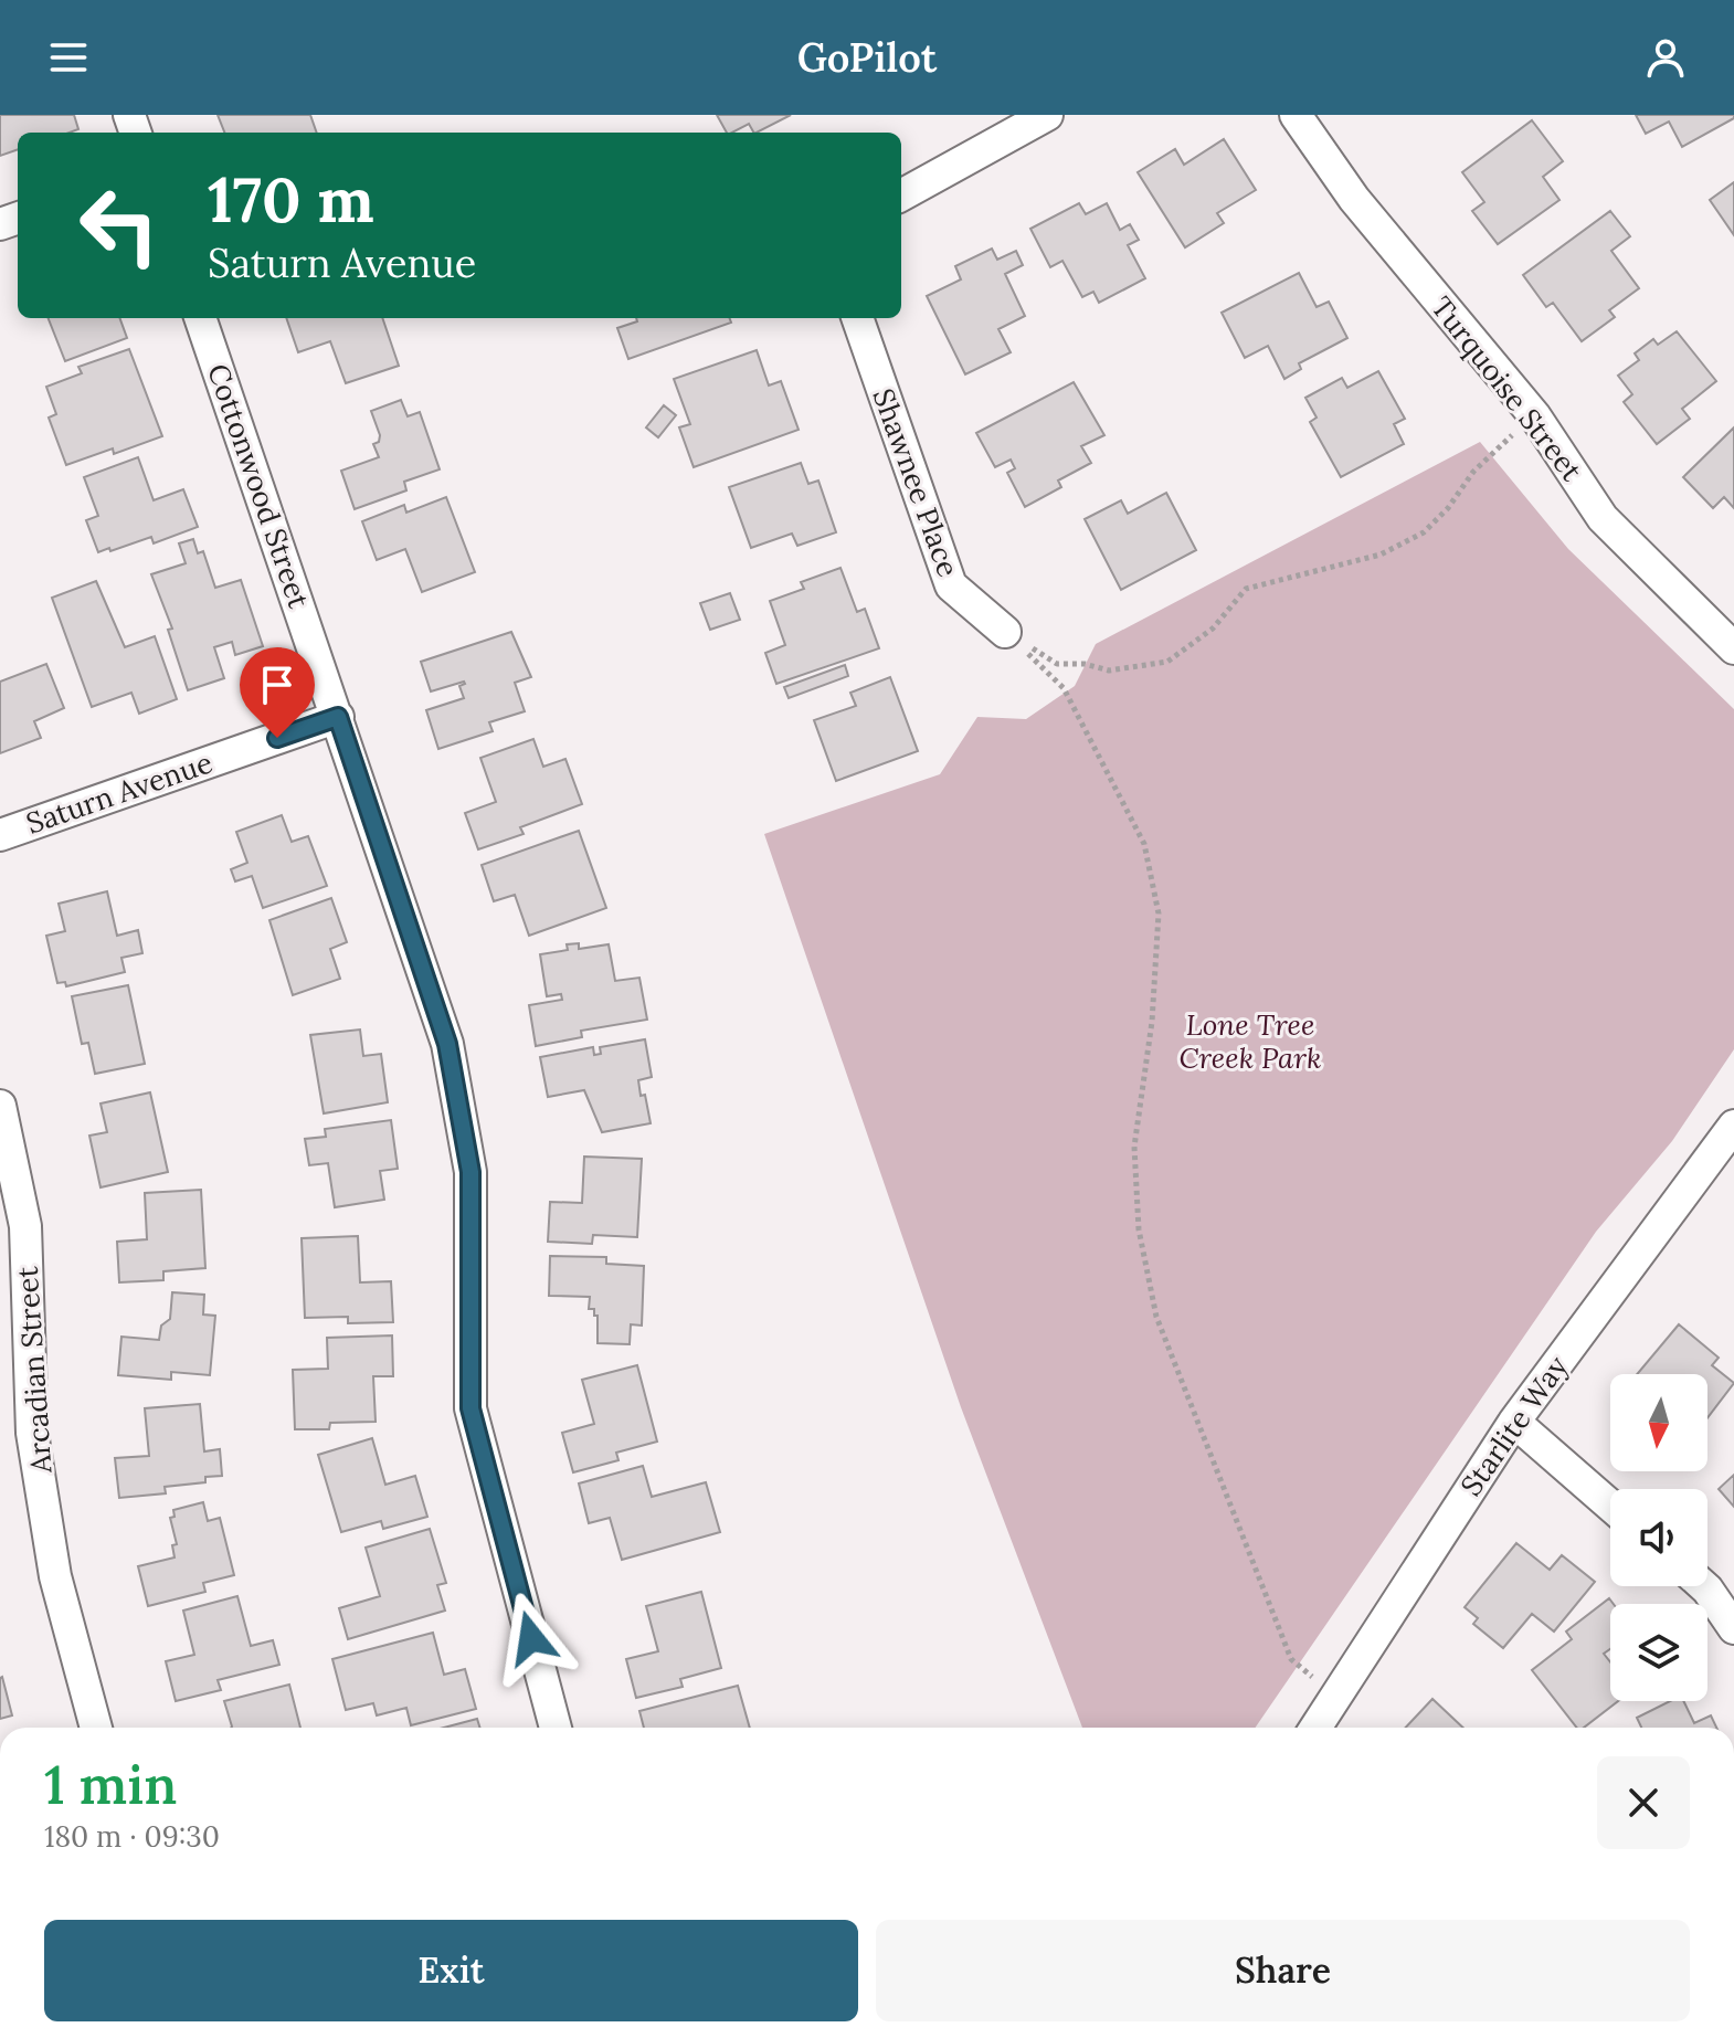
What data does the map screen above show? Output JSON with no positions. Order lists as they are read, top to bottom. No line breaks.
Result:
{"streets":{"street":["Turquoise Street","Shawnee Place","Cottonwood Street","Saturn Avenue","Arcadian Street","Starlite Way"]},"crossings":[["Cottonwood Street","Saturn Avenue"]],"parks":["Lone Tree Creek Park"],"north":"bottom","page":{"header":"GoPilot","turn":["170 m","Saturn Avenue"],"heading":["1 min","180 m · 09:30"],"buttons":["Exit","Share"]}}
